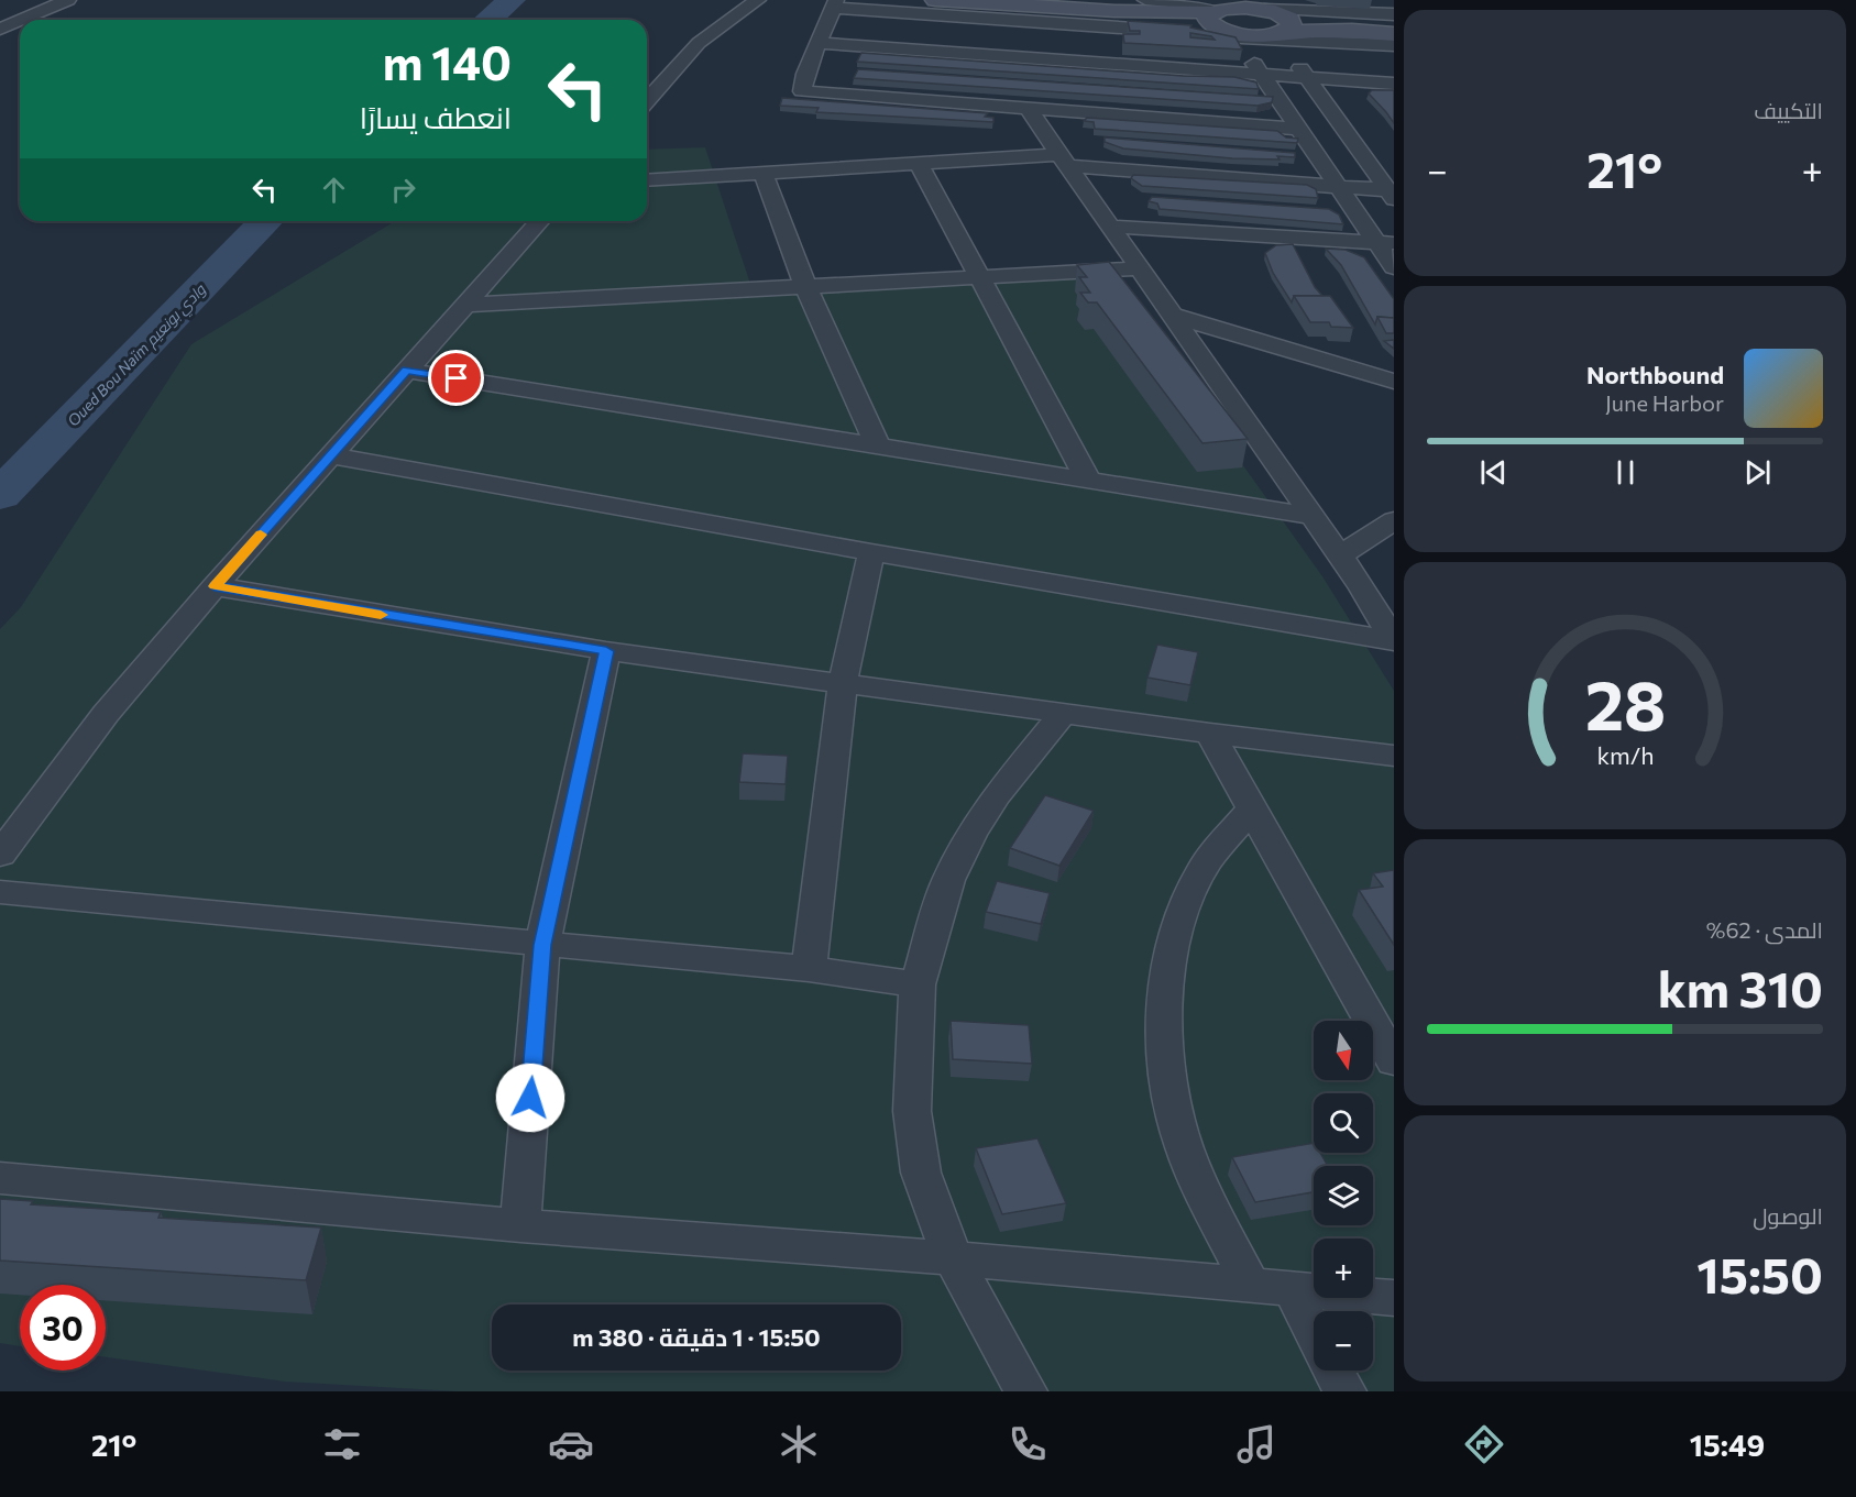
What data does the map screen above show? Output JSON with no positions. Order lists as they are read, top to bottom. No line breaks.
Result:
{"water":["Oued Bou Naïm وادي بونعيم"],"north":"bottom","page":{"tile":["التكييف",["المدى · 62%","310 km"],["الوصول","15:50"]],"turn":["140 m","انعطف يسارًا"],"heat":["−","21°","+"],"song":["Northbound","June Harbor"],"map_buttons":["+","−"],"limit":"30","trip":"15:50 · 1 دقيقة · 380 m","tabs":["15:49","21°"],"gauge":["28","km/h"]}}
